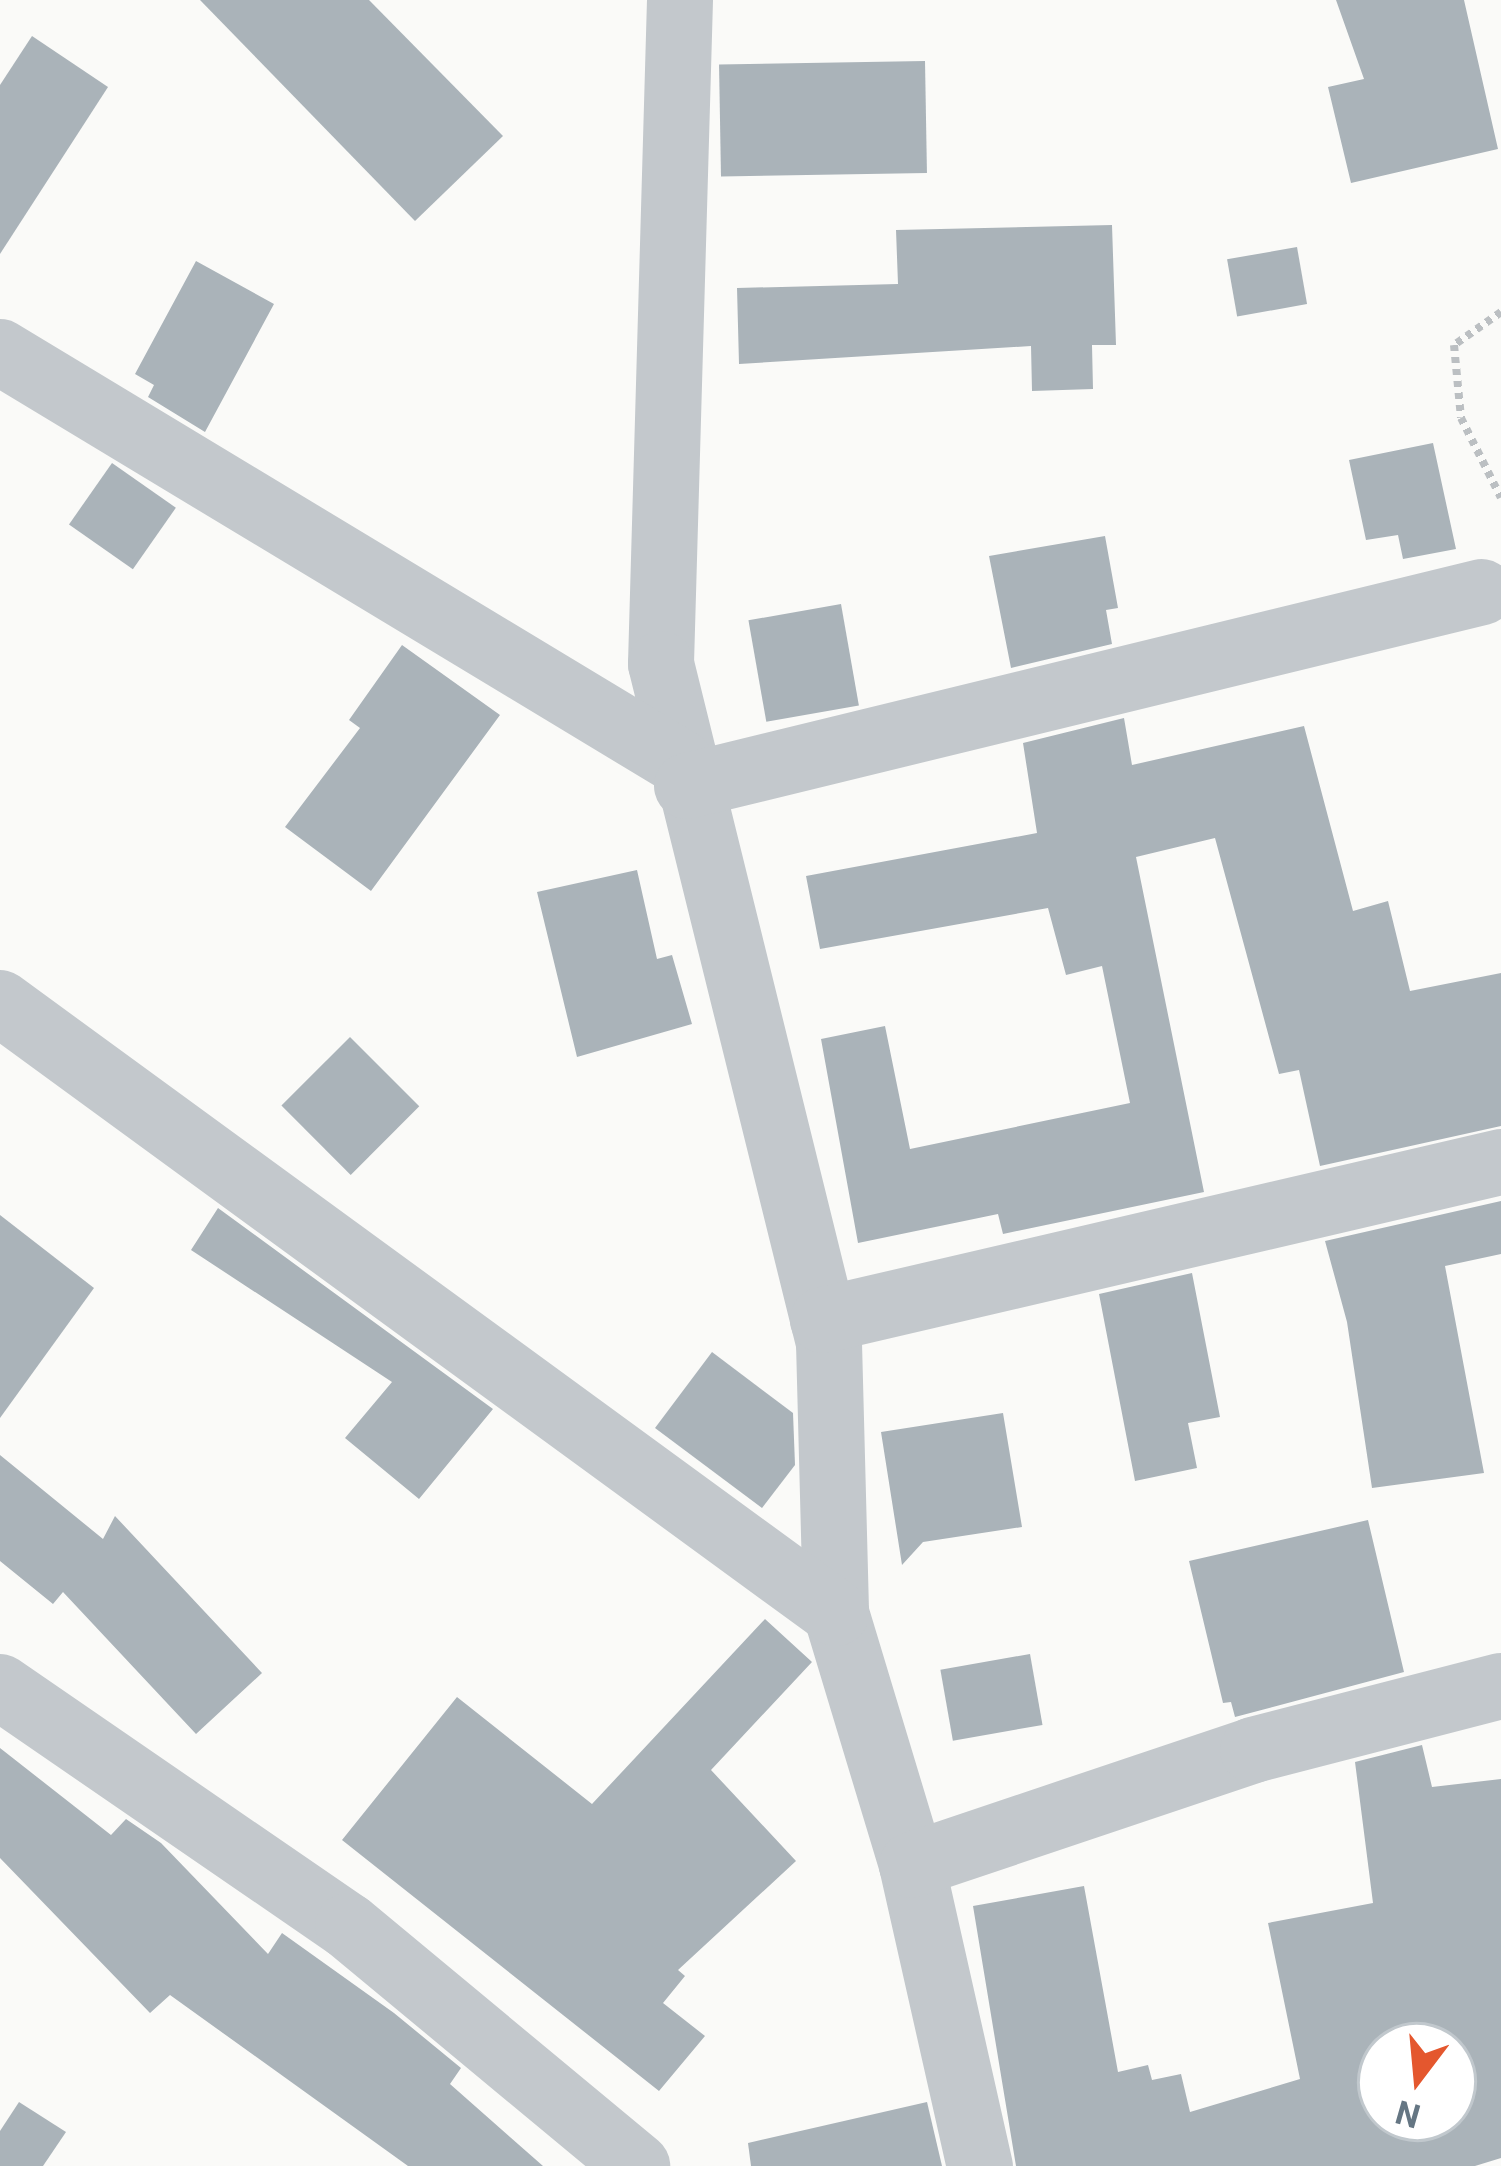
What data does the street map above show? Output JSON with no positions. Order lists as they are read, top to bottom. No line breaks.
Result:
{"north":"bottom"}
